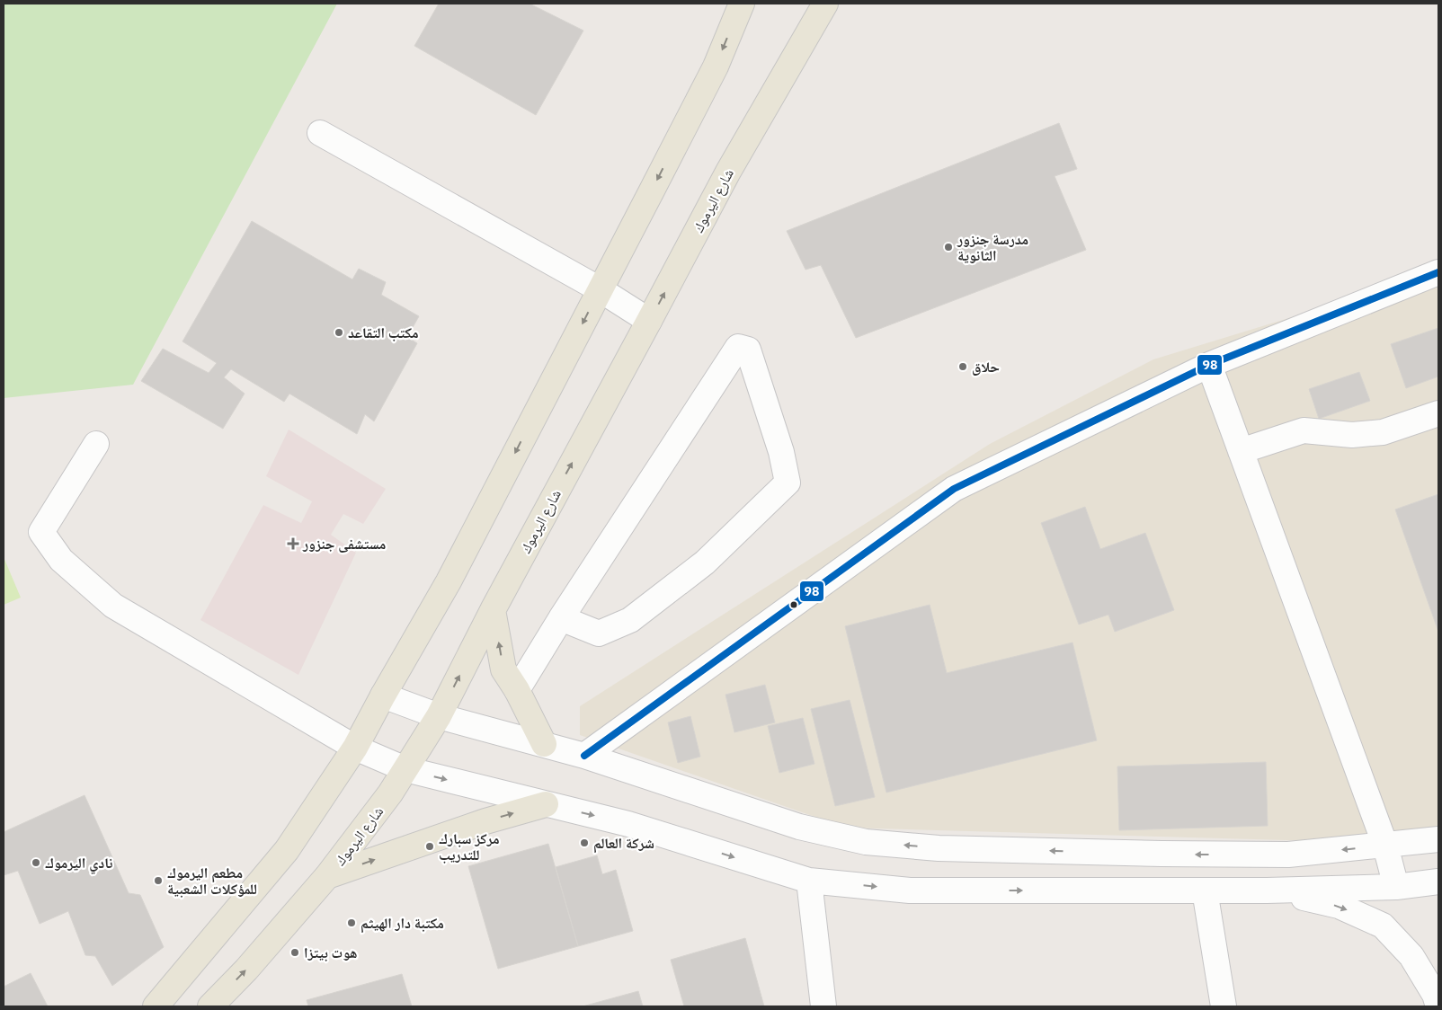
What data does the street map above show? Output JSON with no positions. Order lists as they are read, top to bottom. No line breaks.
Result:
{"streets":{"main road":["شارع اليرموك"]},"places":{"other":["مدرسة جنزور الثانوية","مكتب التقاعد","حلاق","شركة العالم","مركز سبارك للتدريب","نادي اليرموك","مطعم اليرموك للمؤكلات الشعبية","مكتبة دار الهيثم","هوت بيتزا"],"health":["مستشفى جنزور"]},"lines":["transit line 98"]}
